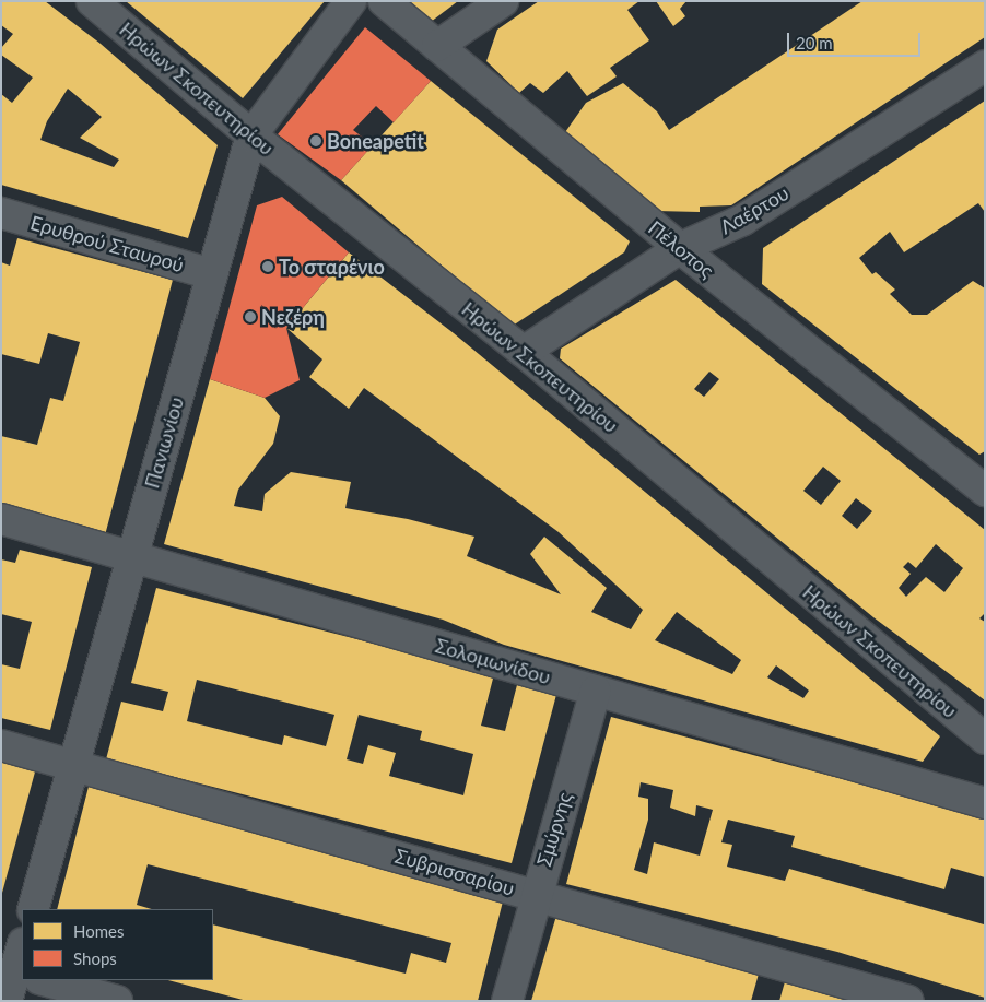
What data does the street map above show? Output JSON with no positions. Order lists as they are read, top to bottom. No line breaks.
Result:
{"streets":{"street":["Ηρώων Σκοπευτηρίου","Λαέρτου","Ερυθρού Σταυρού","Πέλοπος","Πανιωνίου","Σολομωνίδου","Σμύρνης","Συβρισσαρίου"]},"crossings":[["Ηρώων Σκοπευτηρίου","Λαέρτου"],["Ηρώων Σκοπευτηρίου","Πανιωνίου"],["Λαέρτου","Πέλοπος"],["Ερυθρού Σταυρού","Πανιωνίου"],["Πανιωνίου","Σολομωνίδου"],["Πανιωνίου","Συβρισσαρίου"],["Σολομωνίδου","Σμύρνης"],["Σμύρνης","Συβρισσαρίου"]],"places":["Boneapetit","Το σταρένιο","Νεζέρη"],"legend":["Homes","Shops"],"scale_bar":"20 m"}
